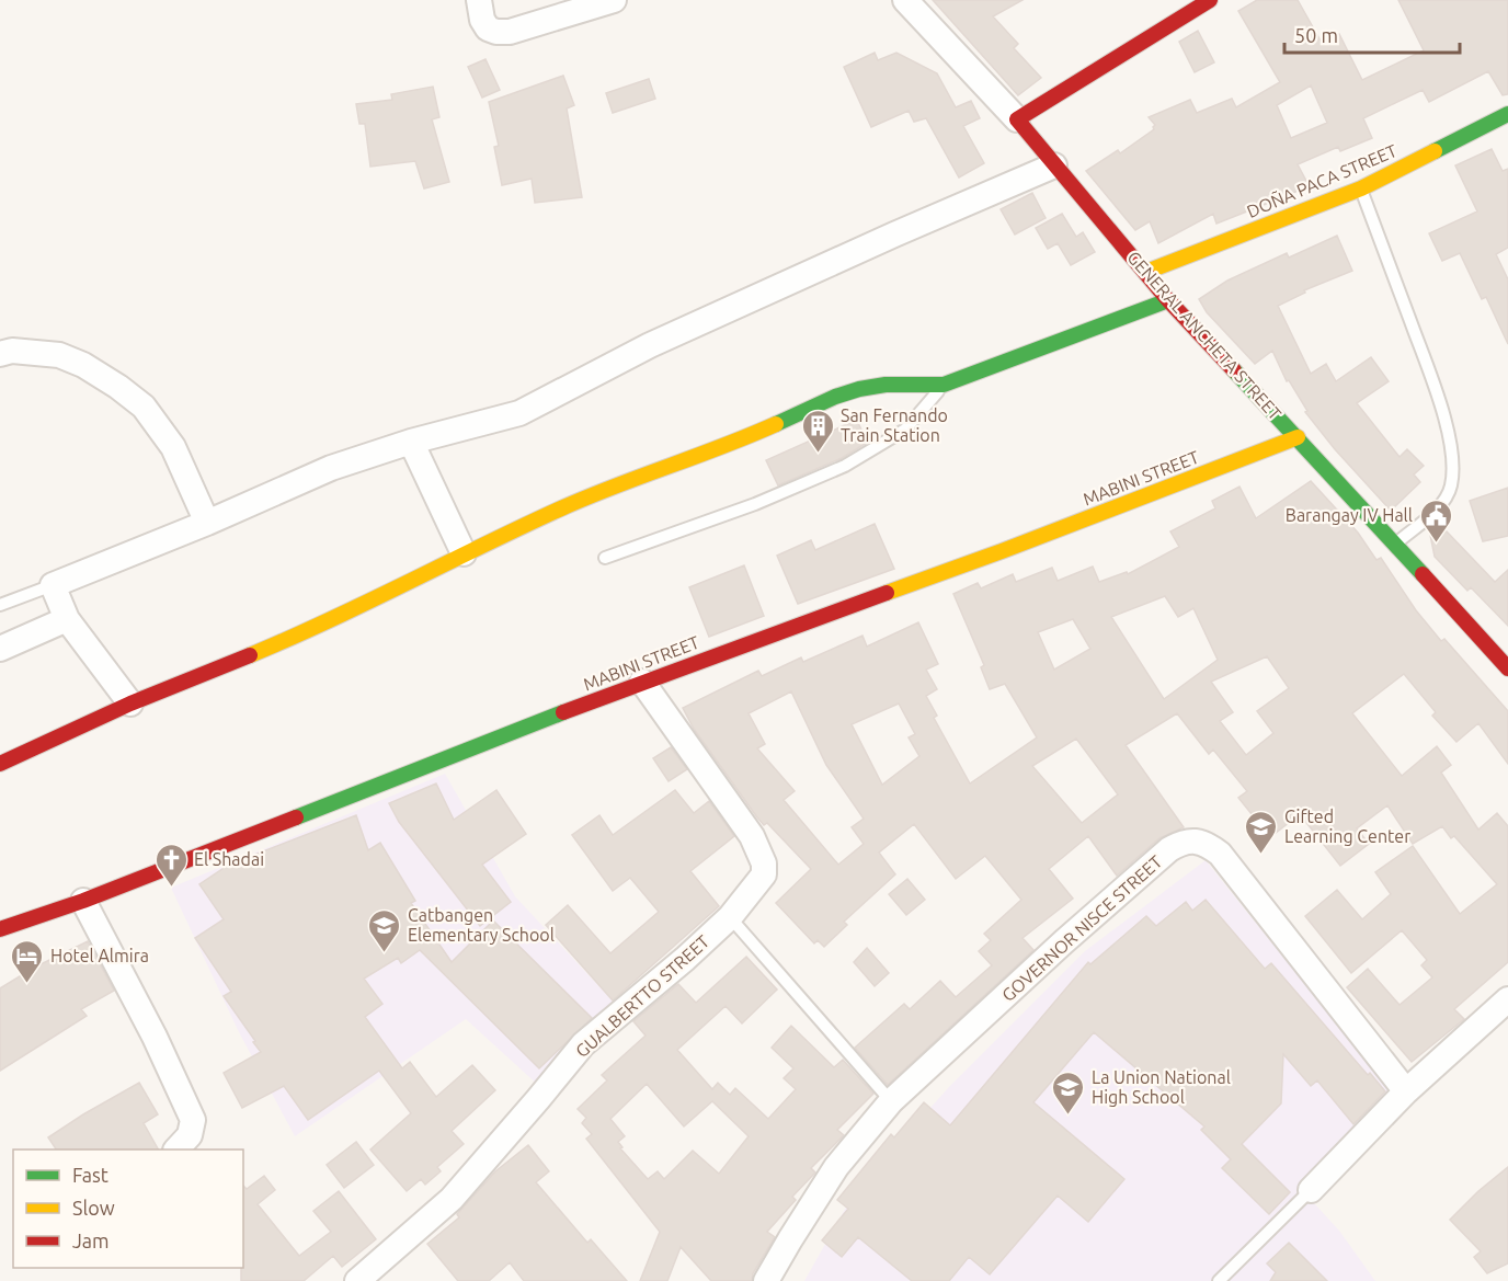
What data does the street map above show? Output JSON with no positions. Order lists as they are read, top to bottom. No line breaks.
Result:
{"streets":{"street":["DOÑA PACA STREET","GENERAL ANCHETA STREET","MABINI STREET","GOVERNOR NISCE STREET","GUALBERTTO STREET"]},"crossings":[["DOÑA PACA STREET","GENERAL ANCHETA STREET"],["GENERAL ANCHETA STREET","MABINI STREET"],["MABINI STREET","GUALBERTTO STREET"]],"places":{"building":["San Fernando Train Station"],"public building":["Barangay IV Hall"],"school or university":["Gifted Learning Center","Catbangen Elementary School","La Union National High School"],"church":["El Shadai"],"hotel":["Hotel Almira"]},"legend":["Fast","Slow","Jam"],"scale_bar":"50 m"}
